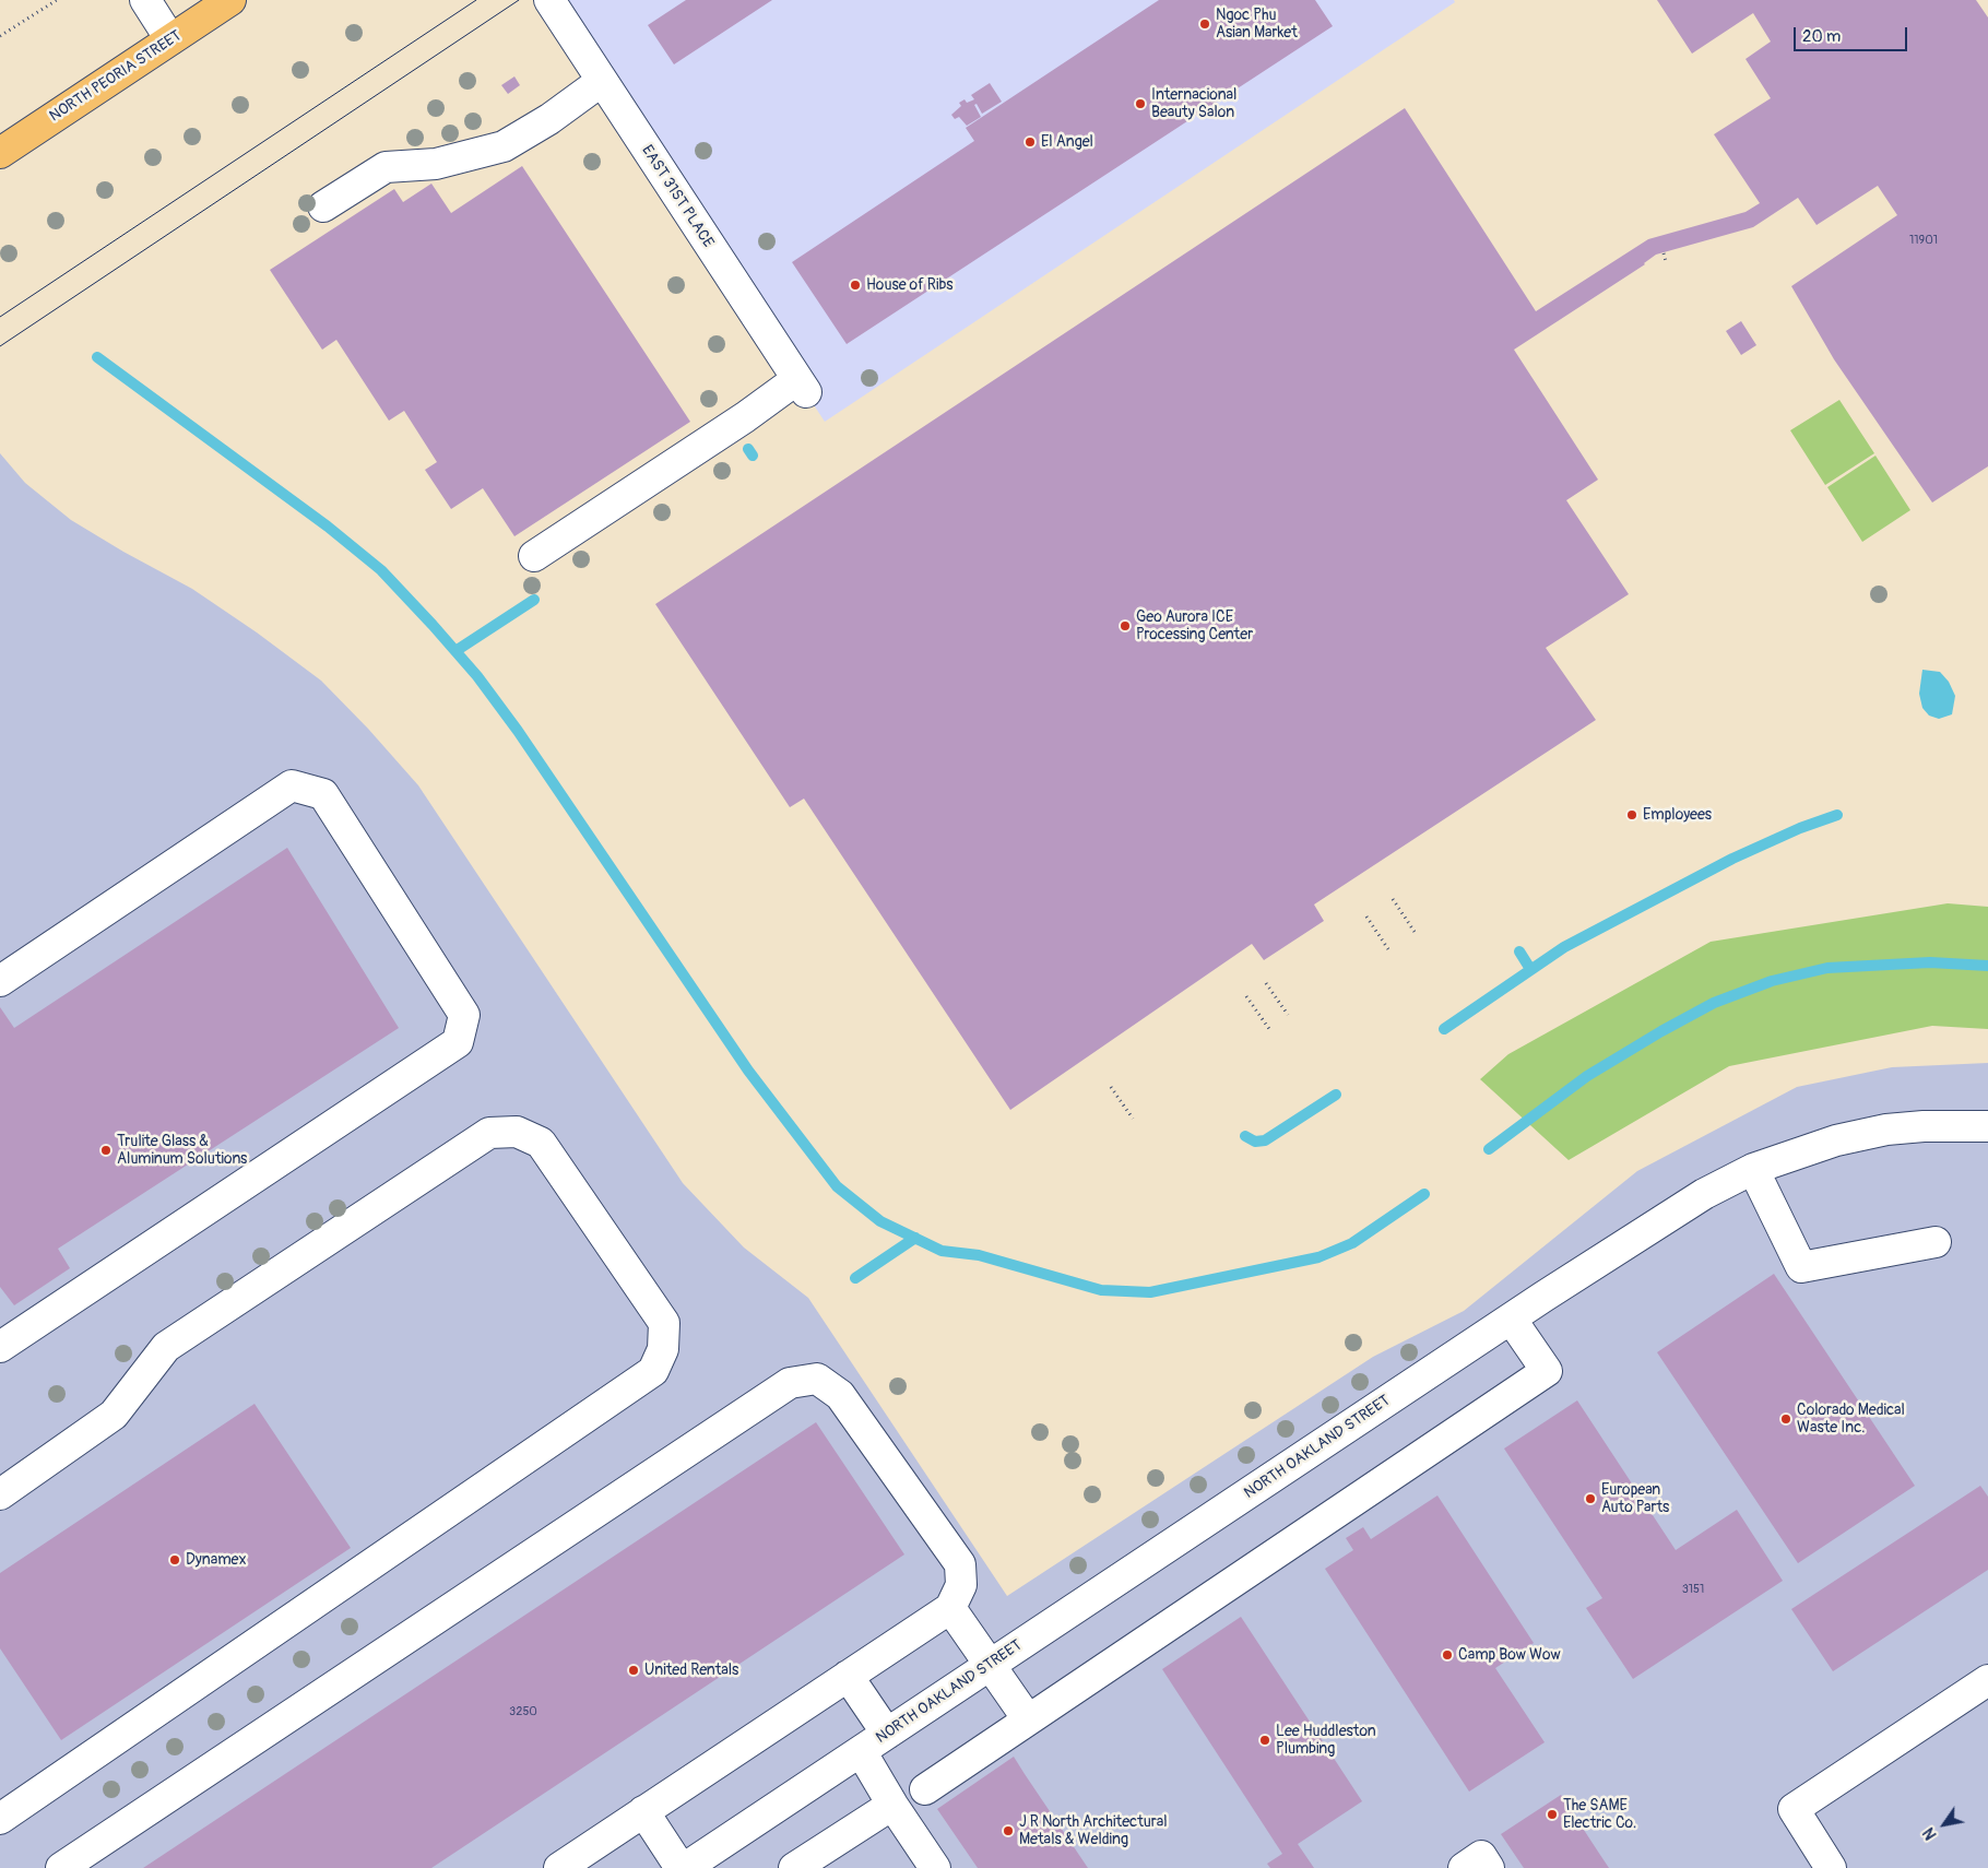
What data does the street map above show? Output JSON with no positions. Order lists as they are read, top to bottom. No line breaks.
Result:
{"streets":{"main road":["NORTH PEORIA STREET"],"street":["EAST 31ST PLACE","NORTH OAKLAND STREET"]},"places":["Ngoc Phu Asian Market","Internacional Beauty Salon","El Angel","House of Ribs","Geo Aurora ICE Processing Center","Employees","Trulite Glass & Aluminum Solutions","Colorado Medical Waste Inc.","European Auto Parts","Dynamex","Camp Bow Wow","United Rentals","Lee Huddleston Plumbing","The SAME Electric Co.","J R North Architectural Metals & Welding"],"house_numbers":["11901","3151","3250"],"scale_bar":"20 m","north":"bottom left"}
